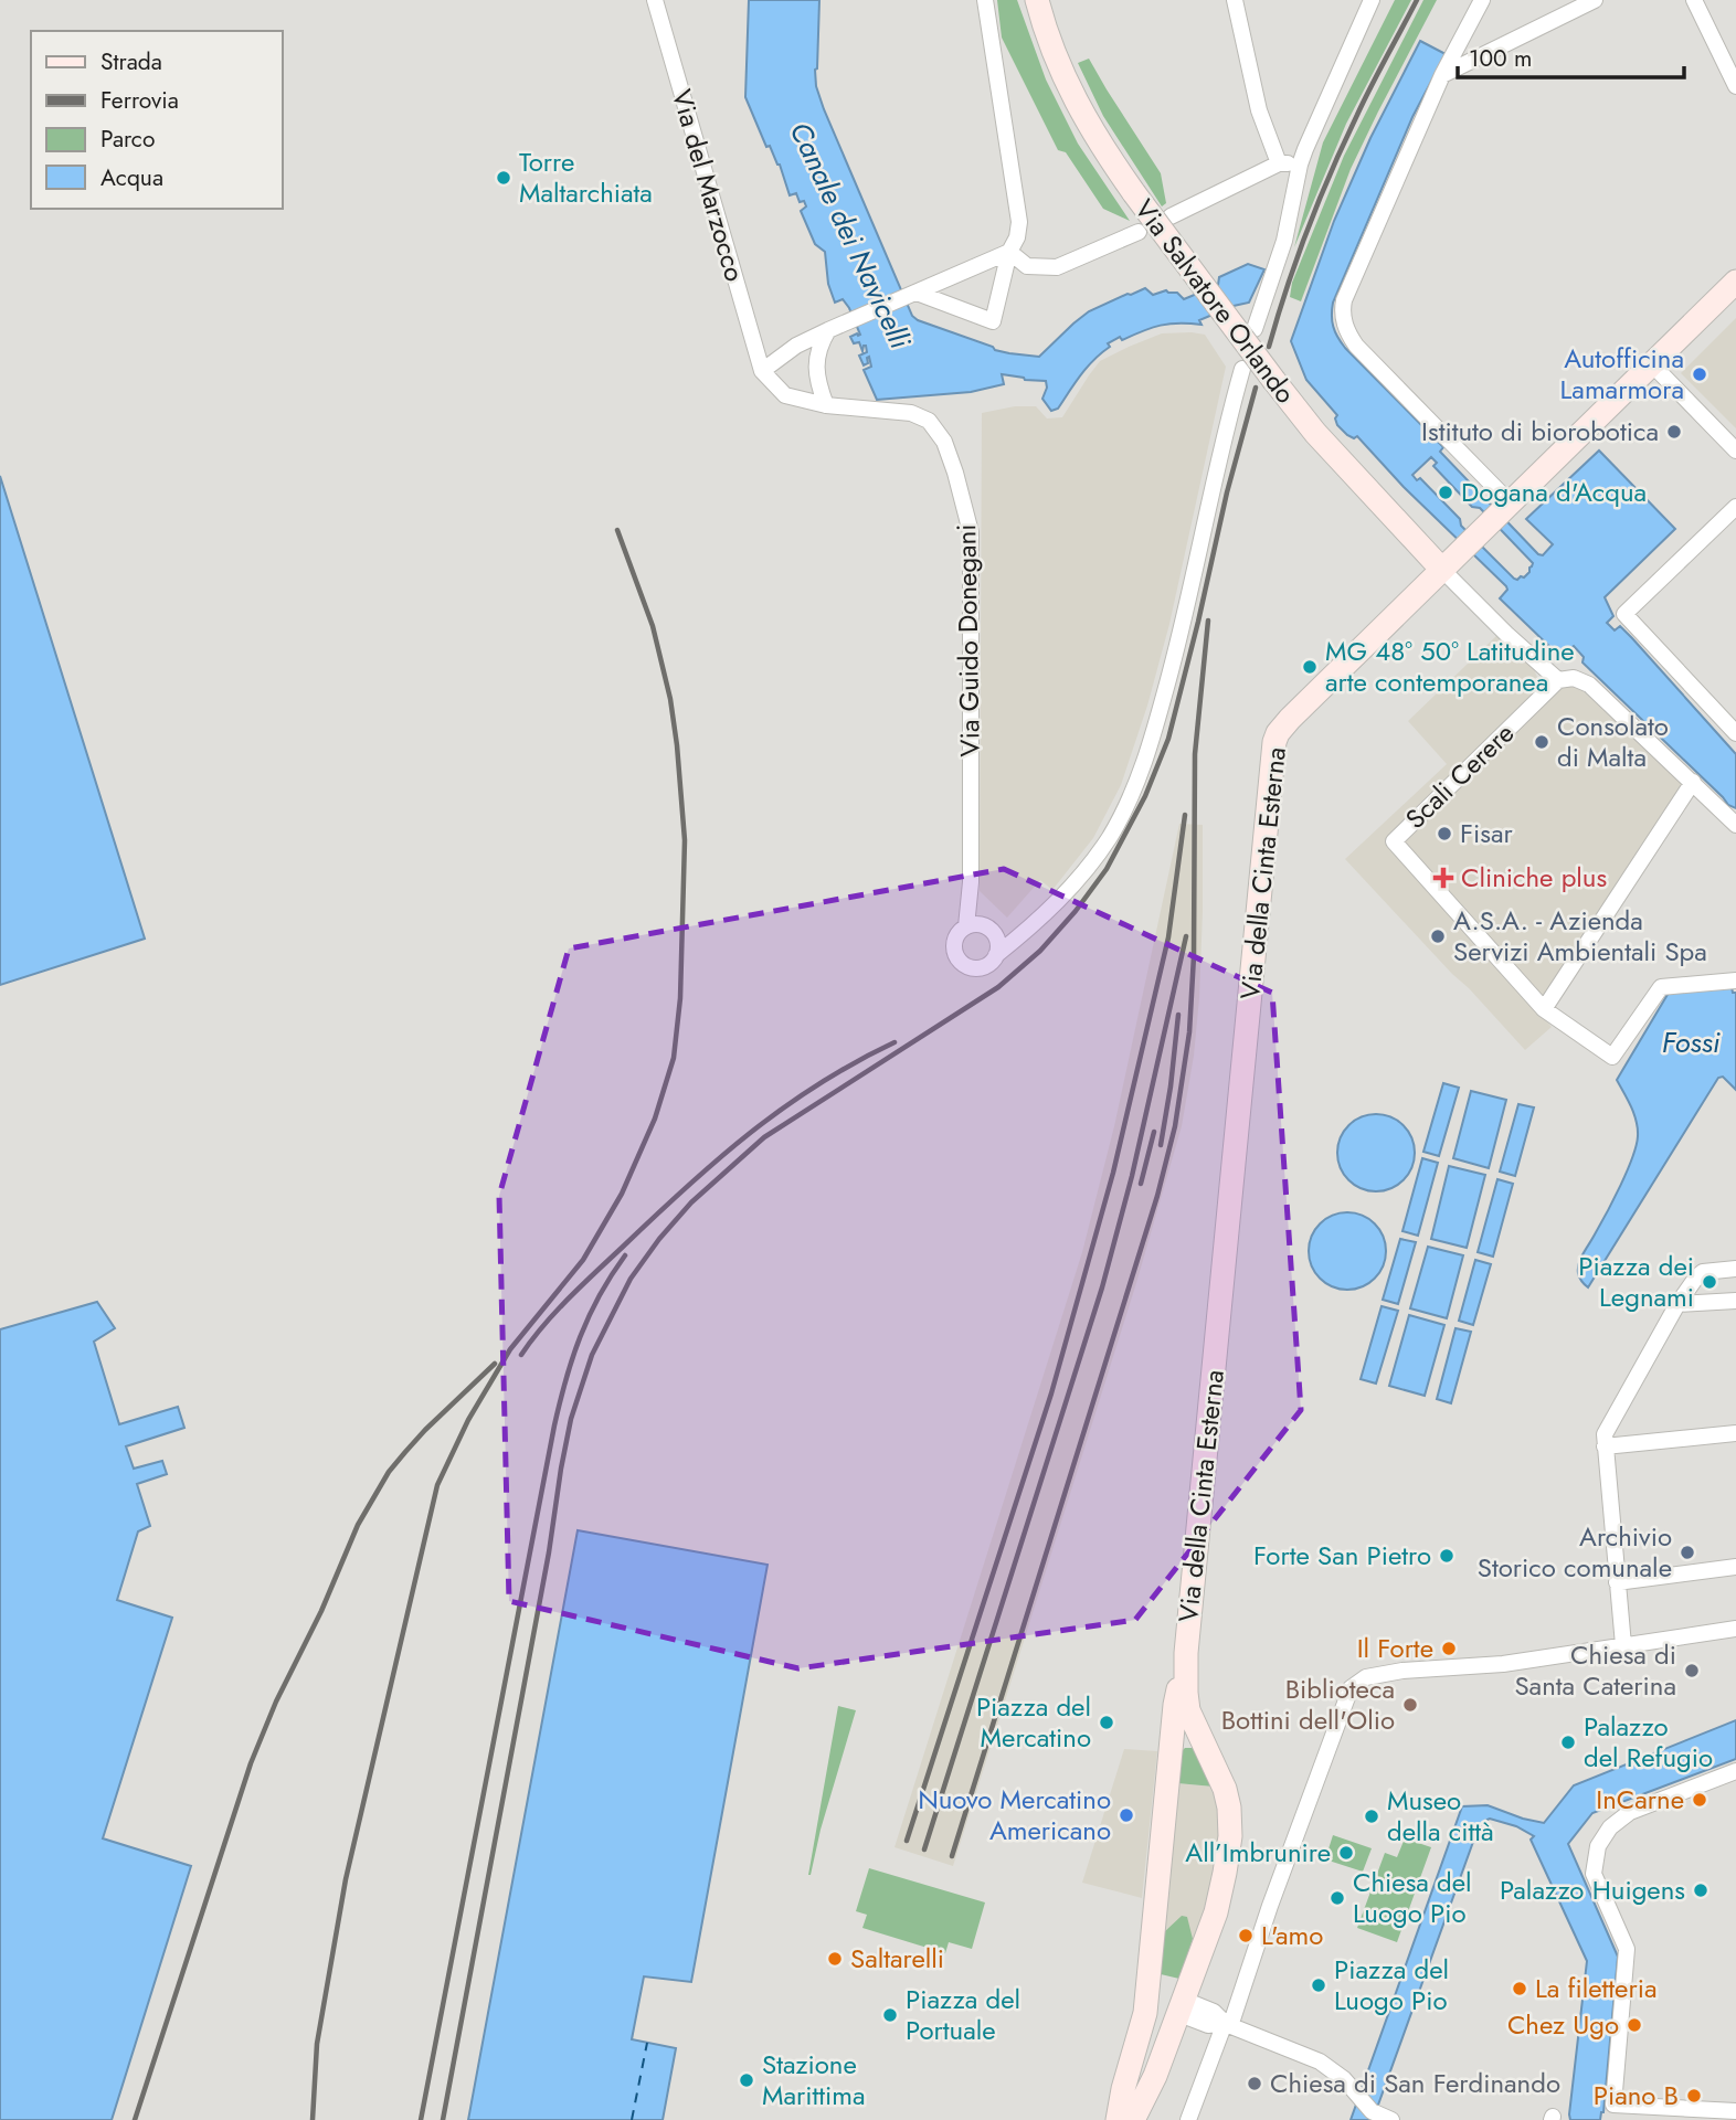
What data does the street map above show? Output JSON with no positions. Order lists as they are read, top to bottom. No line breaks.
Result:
{"streets":{"main road":["Via Salvatore Orlando","Via della Cinta Esterna"],"street":["Via del Marzocco","Via Guido Donegani","Scali Cerere"]},"crossings":[["Via Salvatore Orlando","Via della Cinta Esterna"]],"water":["Canale dei Navicelli","Fossi"],"places":{"other":["Torre Maltarchiata","Autofficina Lamarmora","Istituto di biorobotica","Dogana d'Acqua","MG 48° 50° Latitudine arte contemporanea","Consolato di Malta","Fisar","A.S.A. - Azienda Servizi Ambientali Spa","Piazza dei Legnami","Archivio Storico comunale","Forte San Pietro","Il Forte","Chiesa di Santa Caterina","Biblioteca Bottini dell'Olio","Piazza del Mercatino","Palazzo del Refugio","InCarne","Nuovo Mercatino Americano","Museo della città","All’Imbrunire","Palazzo Huigens","Chiesa del Luogo Pio","L'amo","Saltarelli","Piazza del Luogo Pio","La filetteria","Piazza del Portuale","Chez Ugo","Stazione Marittima","Chiesa di San Ferdinando","Piano B"],"health":["Cliniche plus"]},"legend":["Strada","Ferrovia","Parco","Acqua"],"scale_bar":"100 m"}
